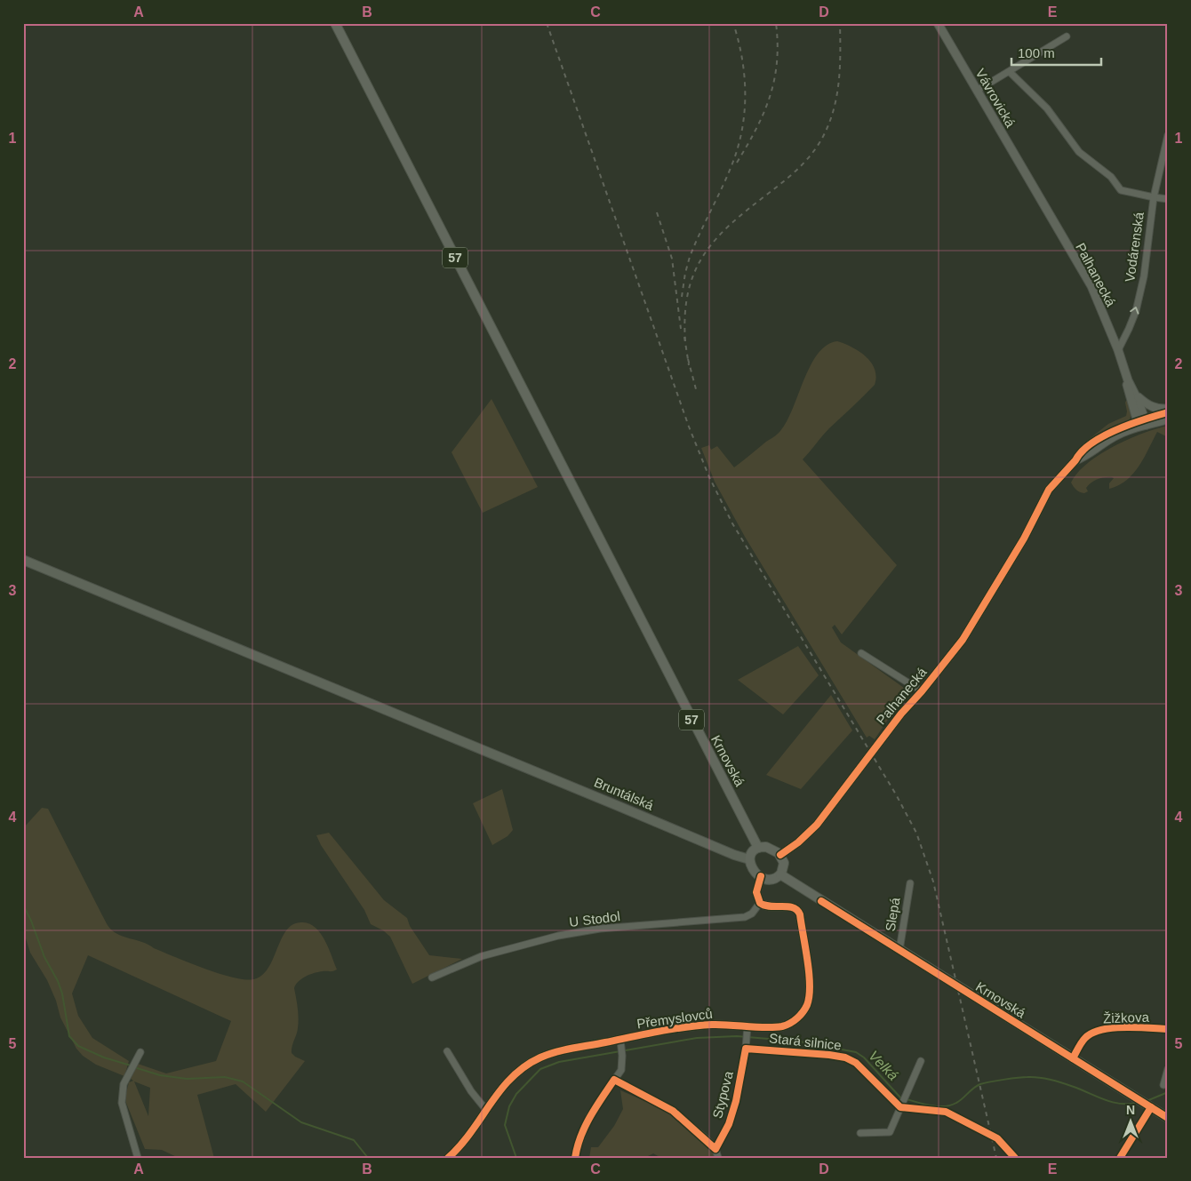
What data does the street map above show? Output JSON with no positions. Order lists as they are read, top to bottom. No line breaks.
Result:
{"streets":{"main road":["57","Krnovská","Bruntálská"],"street":["Vávrovická","Vodárenská","Palhanecká","Slepá","U Stodol","Žižkova","Přemyslovců","Stará silnice","Stypova"]},"crossings":[["Vávrovická","Palhanecká"],["Vodárenská","Palhanecká"],["Palhanecká","Krnovská"],["Palhanecká","Bruntálská"],["Krnovská","Bruntálská"],["Krnovská","Slepá"],["Krnovská","Žižkova"],["U Stodol","Přemyslovců"],["Přemyslovců","Stypova"],["Stará silnice","Stypova"]],"one_way":["Vodárenská"],"water":["Velká"],"scale_bar":"100 m","north":"top","grid":{"columns":["A","B","C","D","E"],"rows":["1","2","3","4","5"]}}
